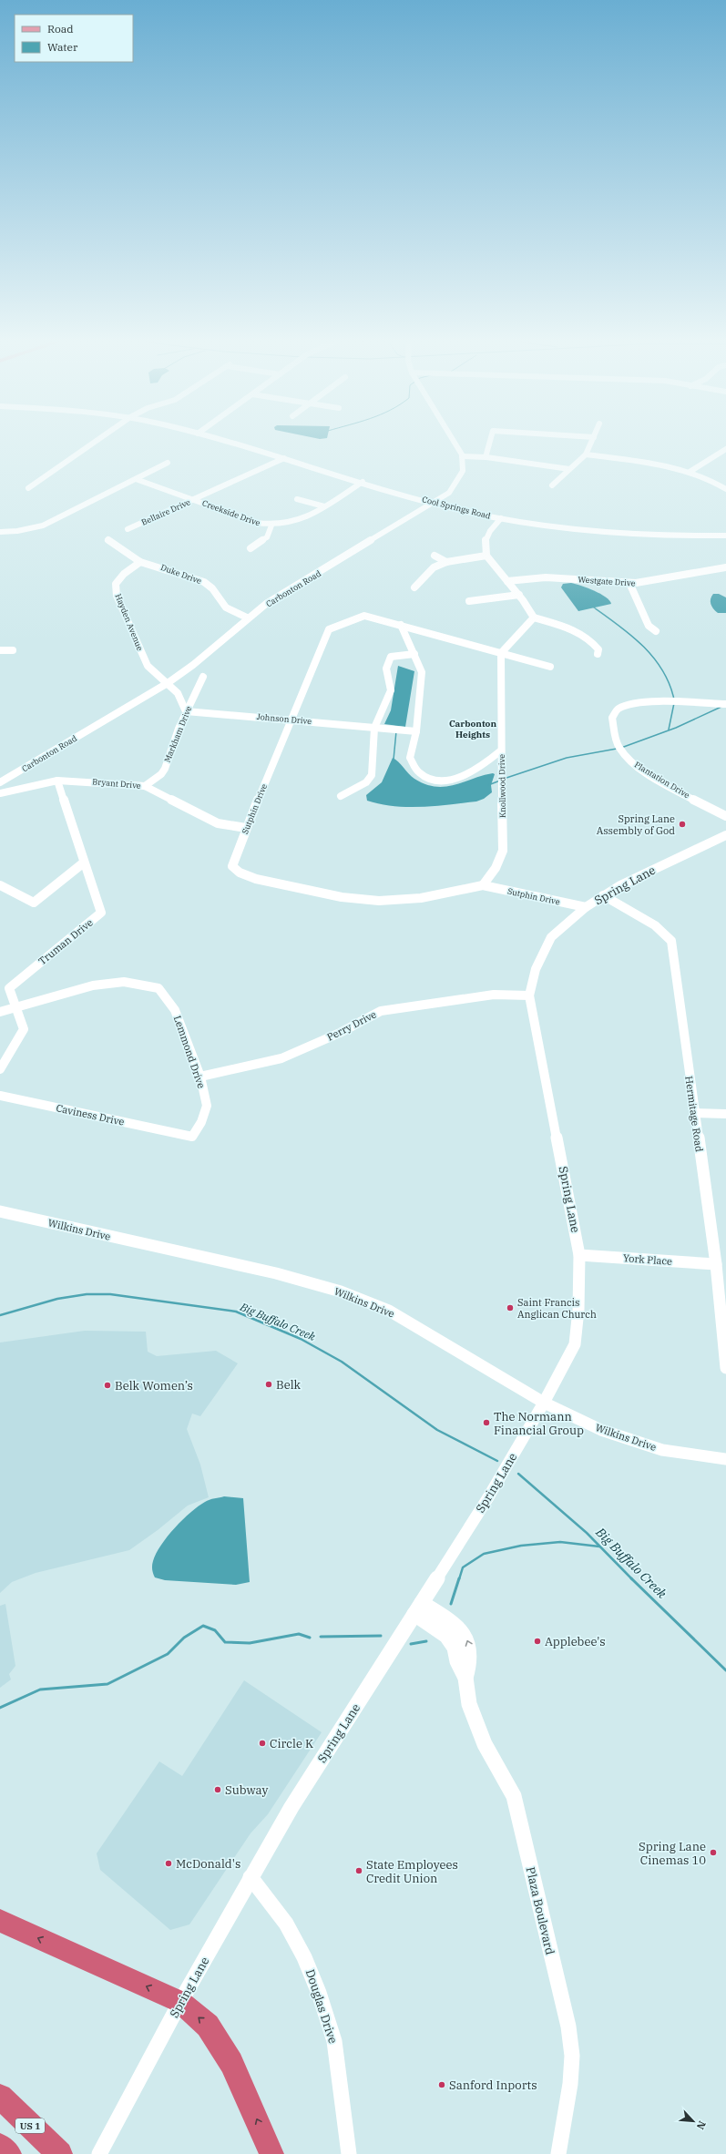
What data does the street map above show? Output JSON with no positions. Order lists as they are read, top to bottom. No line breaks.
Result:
{"streets":{"highway":["US 1"],"street":["Cool Springs Road","Bellaire Drive","Creekside Drive","Duke Drive","Westgate Drive","Carbonton Road","Hayden Avenue","Johnson Drive","Markham Drive","Plantation Drive","Bryant Drive","Knollwood Drive","Sutphin Drive","Spring Lane","Truman Drive","Perry Drive","Lemmond Drive","Hermitage Road","Caviness Drive","Wilkins Drive","York Place","Plaza Boulevard","Douglas Drive"]},"crossings":[["Cool Springs Road","Bellaire Drive"],["Cool Springs Road","Creekside Drive"],["Cool Springs Road","Carbonton Road"],["Bellaire Drive","Creekside Drive"],["Duke Drive","Carbonton Road"],["Duke Drive","Hayden Avenue"],["Carbonton Road","Hayden Avenue"],["Johnson Drive","Markham Drive"],["Johnson Drive","Sutphin Drive"],["Markham Drive","Bryant Drive"],["Bryant Drive","Sutphin Drive"],["Bryant Drive","Truman Drive"],["Knollwood Drive","Sutphin Drive"],["Sutphin Drive","Spring Lane"],["Spring Lane","Perry Drive"],["Spring Lane","Hermitage Road"],["Spring Lane","Wilkins Drive"],["Spring Lane","York Place"],["Spring Lane","Plaza Boulevard"],["Spring Lane","Douglas Drive"],["Truman Drive","Lemmond Drive"],["Perry Drive","Lemmond Drive"],["Lemmond Drive","Caviness Drive"],["Hermitage Road","York Place"]],"districts":["Carbonton Heights"],"water":["Big Buffalo Creek"],"places":["Spring Lane Assembly of God","Saint Francis Anglican Church","Belk","Belk Women’s","The Normann Financial Group","Applebee's","Circle K","Subway","Spring Lane Cinemas 10","McDonald's","State Employees Credit Union","Sanford Inports"],"legend":["Road","Water"],"north":"bottom right"}
